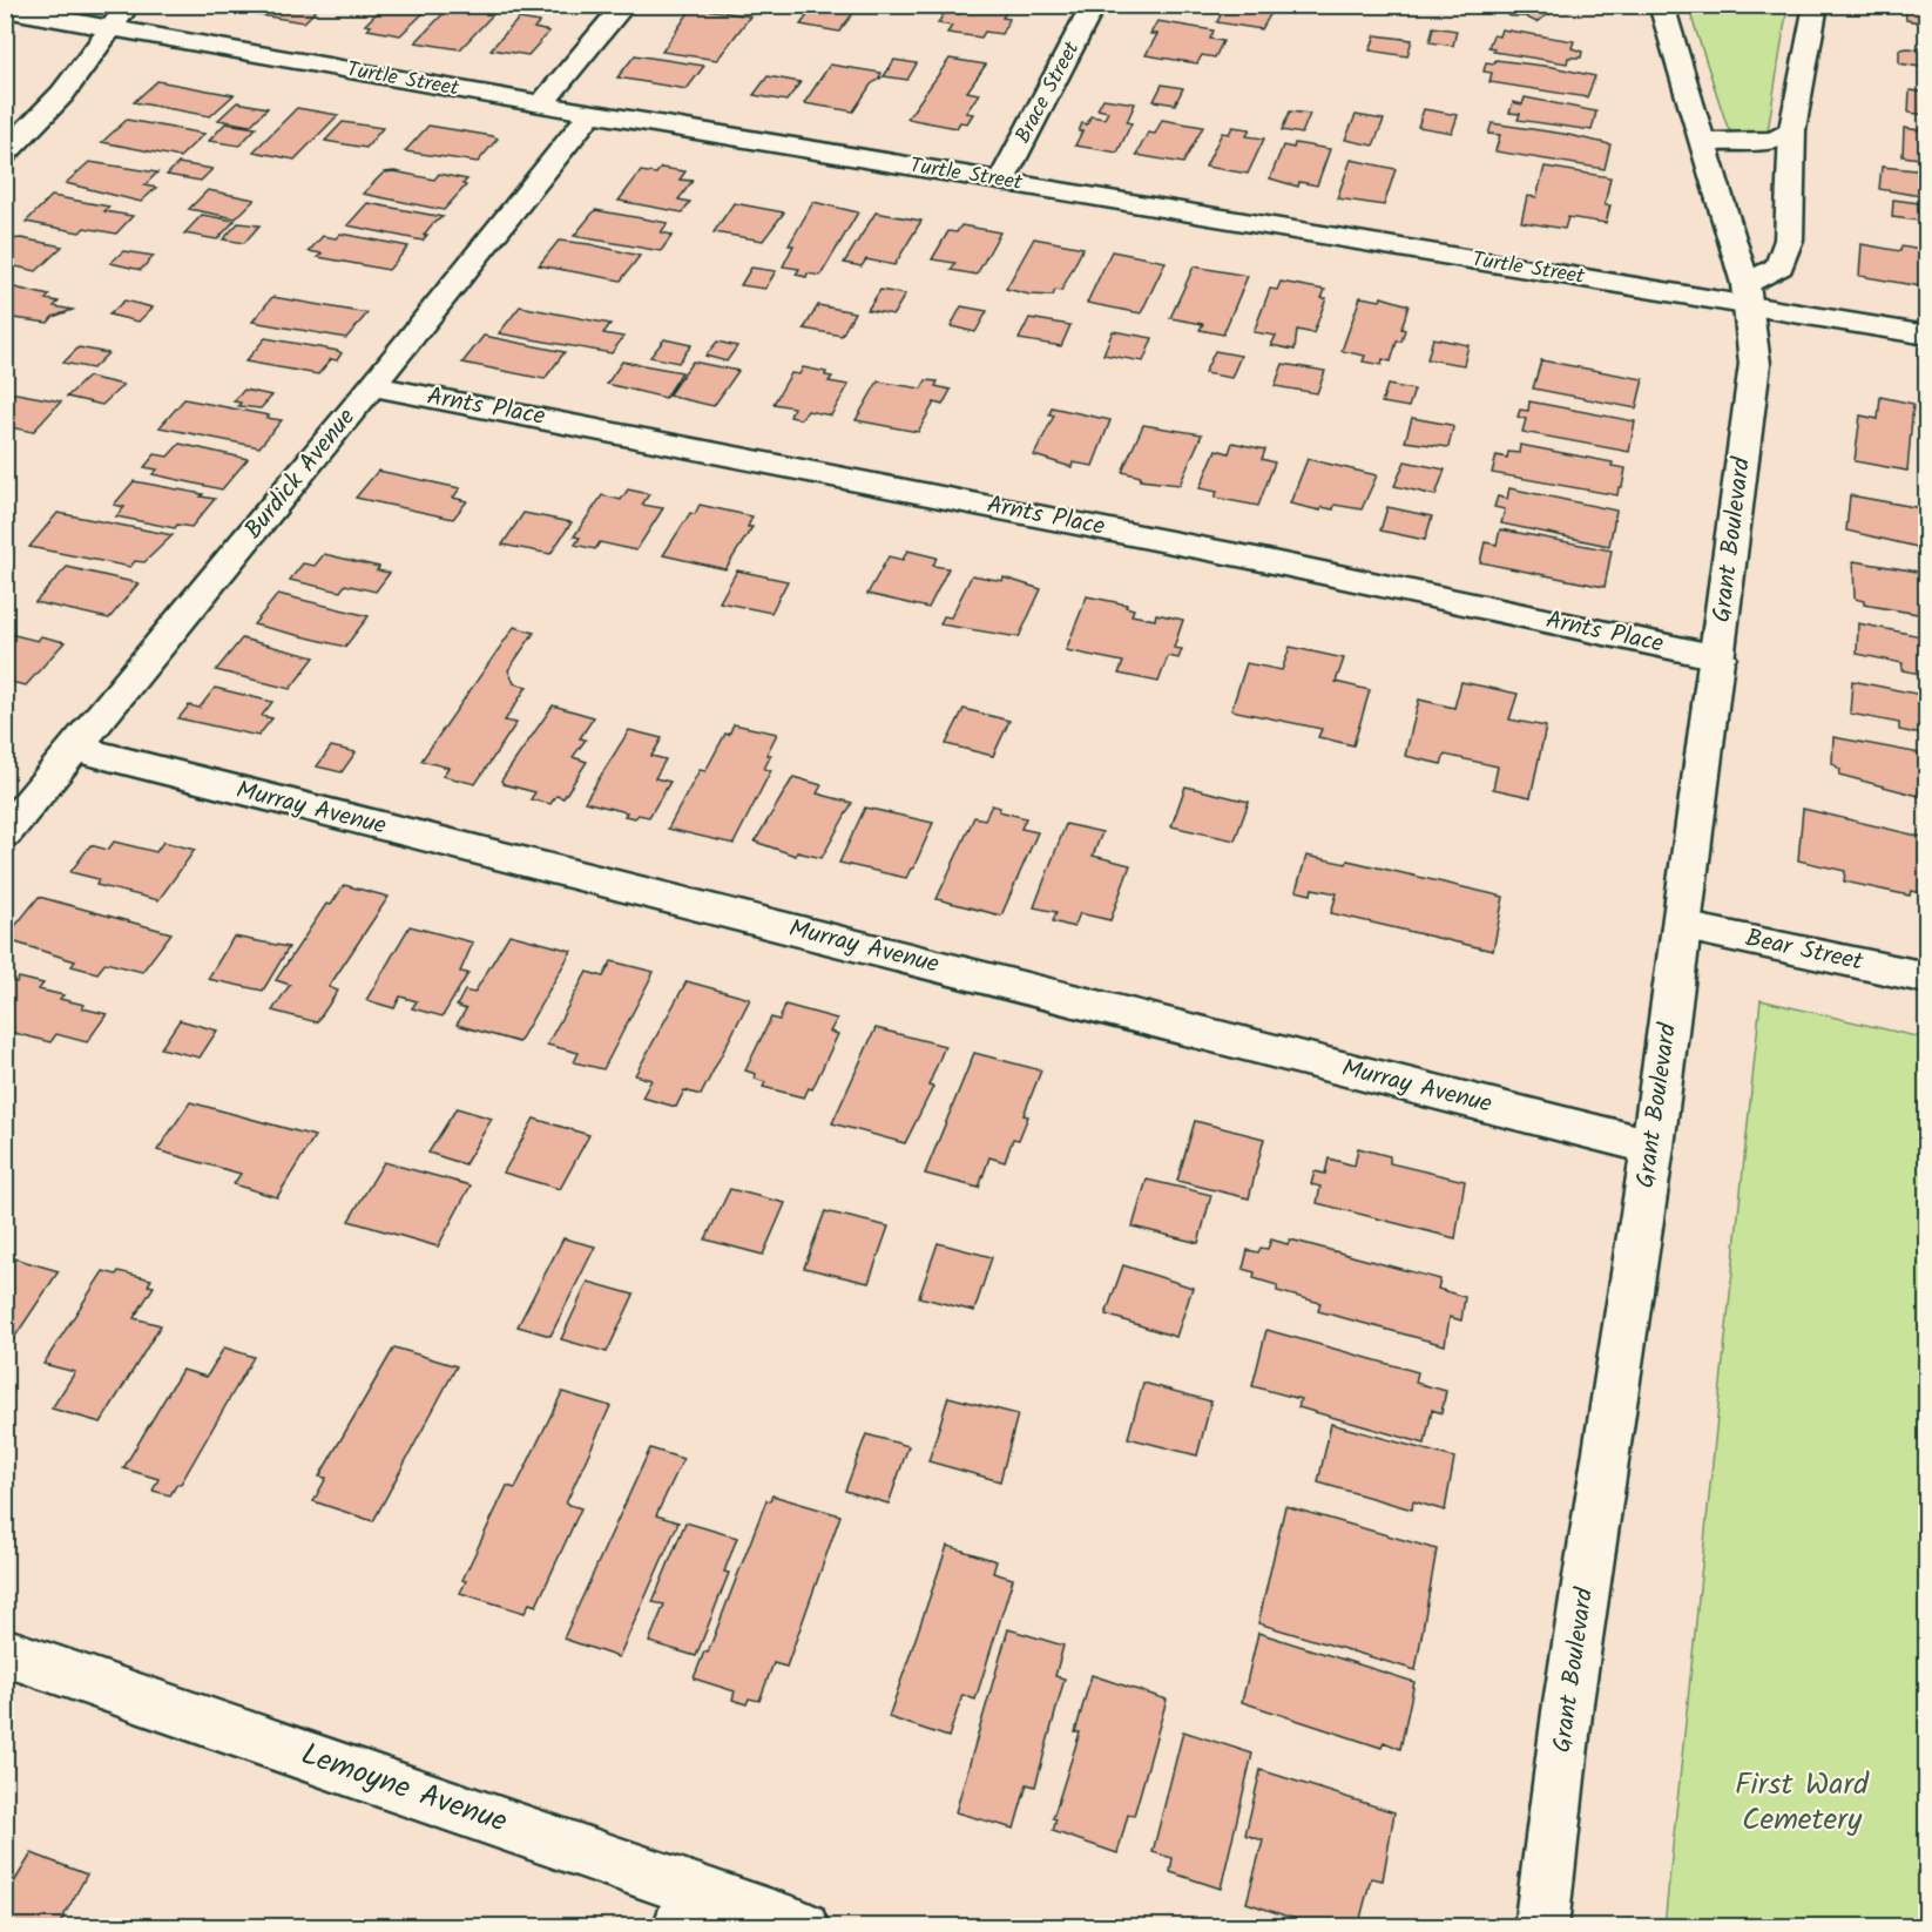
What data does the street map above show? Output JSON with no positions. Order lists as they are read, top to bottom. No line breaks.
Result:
{"streets":{"street":["Turtle Street","Brace Street","Arnts Place","Burdick Avenue","Grant Boulevard","Murray Avenue","Bear Street","Lemoyne Avenue"]},"crossings":[["Turtle Street","Brace Street"],["Turtle Street","Burdick Avenue"],["Turtle Street","Grant Boulevard"],["Arnts Place","Burdick Avenue"],["Arnts Place","Grant Boulevard"],["Burdick Avenue","Murray Avenue"],["Grant Boulevard","Murray Avenue"],["Grant Boulevard","Bear Street"]],"parks":["First Ward Cemetery"]}
